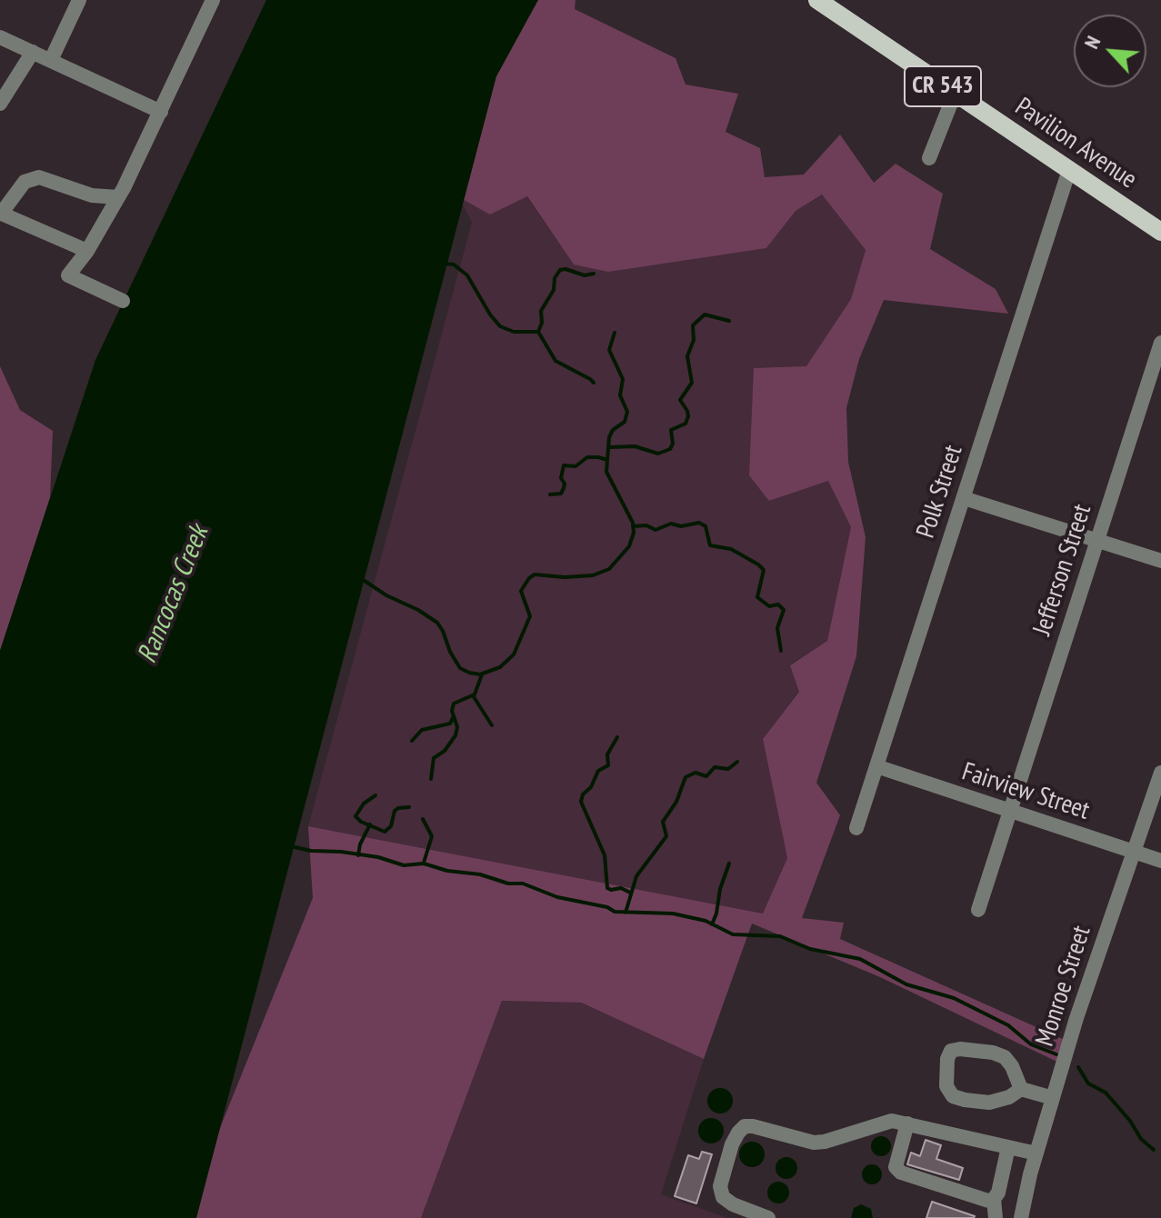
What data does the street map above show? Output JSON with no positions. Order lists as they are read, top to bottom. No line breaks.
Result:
{"streets":{"main road":["CR 543","Pavilion Avenue"],"street":["Polk Street","Jefferson Street","Fairview Street","Monroe Street"]},"crossings":[["Pavilion Avenue","Polk Street"],["Polk Street","Fairview Street"],["Jefferson Street","Fairview Street"],["Fairview Street","Monroe Street"]],"water":["Rancocas Creek"],"north":"top left"}
